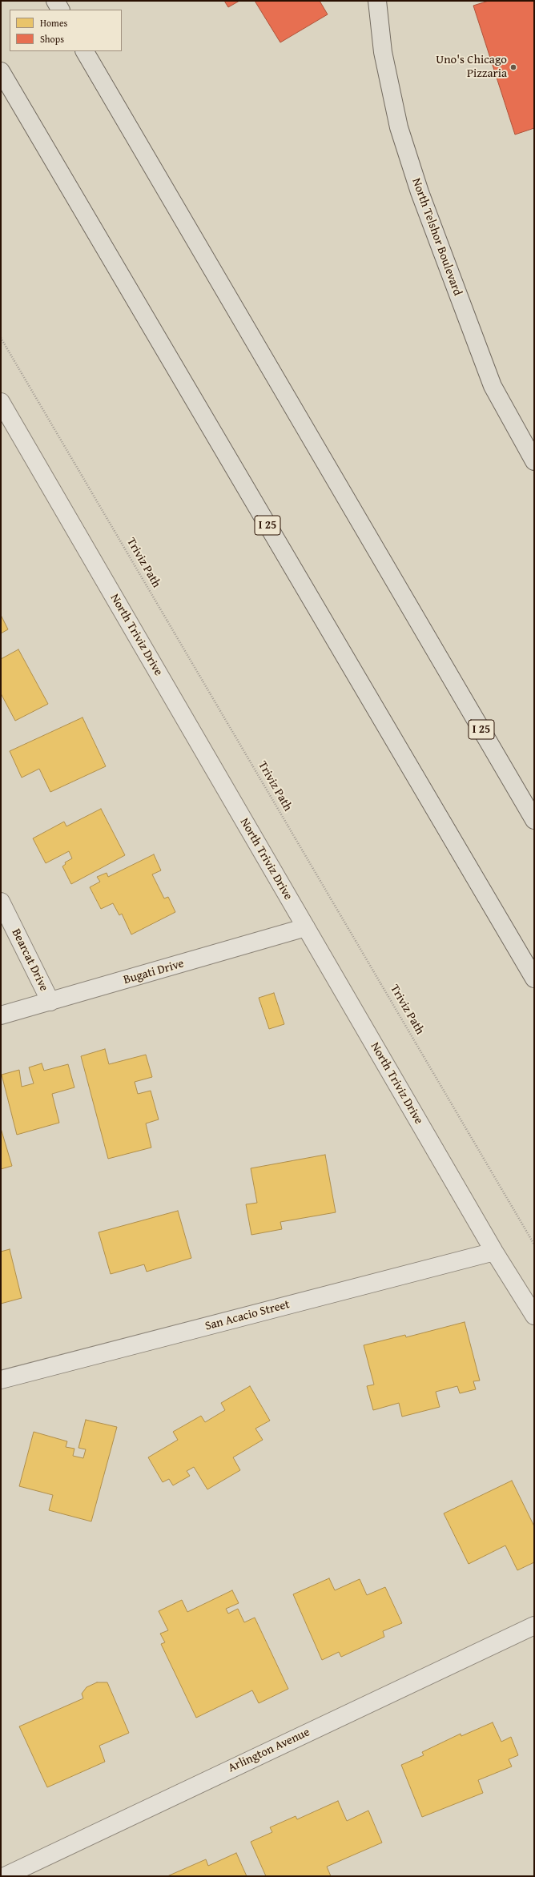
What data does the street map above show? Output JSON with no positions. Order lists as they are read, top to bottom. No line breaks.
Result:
{"streets":{"main road":["North Telshor Boulevard","I 25"],"street":["North Triviz Drive","Bearcat Drive","Bugati Drive","San Acacio Street","Arlington Avenue"],"path":["Triviz Path"]},"crossings":[["North Triviz Drive","Bugati Drive"],["North Triviz Drive","San Acacio Street"],["Bearcat Drive","Bugati Drive"]],"places":["Uno's Chicago Pizzaria"],"legend":["Homes","Shops"]}
